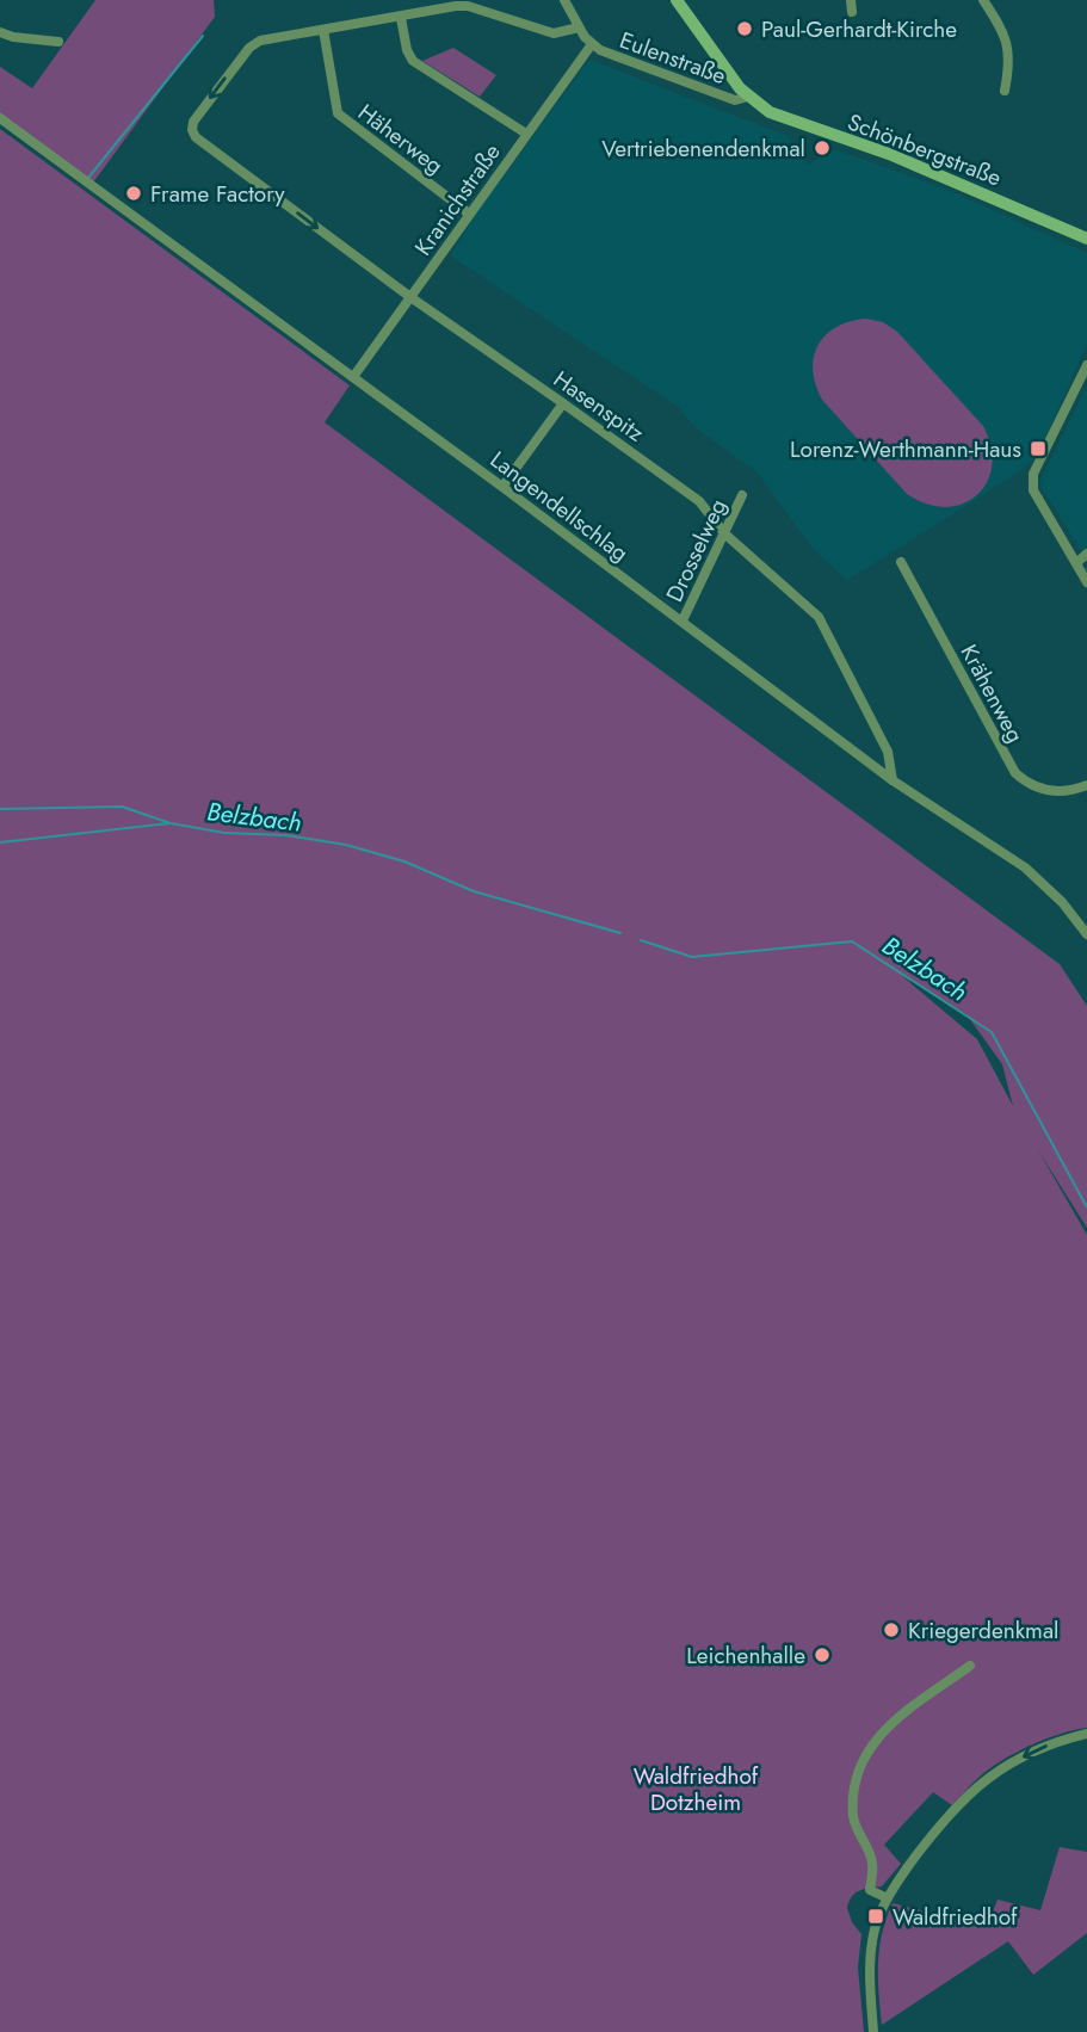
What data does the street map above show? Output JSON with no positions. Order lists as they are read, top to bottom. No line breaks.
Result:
{"streets":{"street":["Eulenstraße","Häherweg","Schönbergstraße","Kranichstraße","Hasenspitz","Langendellschlag","Drosselweg","Krähenweg"]},"crossings":[["Eulenstraße","Schönbergstraße"],["Eulenstraße","Kranichstraße"],["Häherweg","Kranichstraße"],["Häherweg","Hasenspitz"],["Kranichstraße","Hasenspitz"],["Kranichstraße","Langendellschlag"],["Hasenspitz","Langendellschlag"],["Hasenspitz","Drosselweg"],["Langendellschlag","Drosselweg"]],"water":["Belzbach"],"parks":["Waldfriedhof Dotzheim"],"places":{"other":["Paul-Gerhardt-Kirche","Vertriebenendenkmal","Frame Factory","Kriegerdenkmal","Leichenhalle"],"transit":["Lorenz-Werthmann-Haus","Waldfriedhof"]}}
